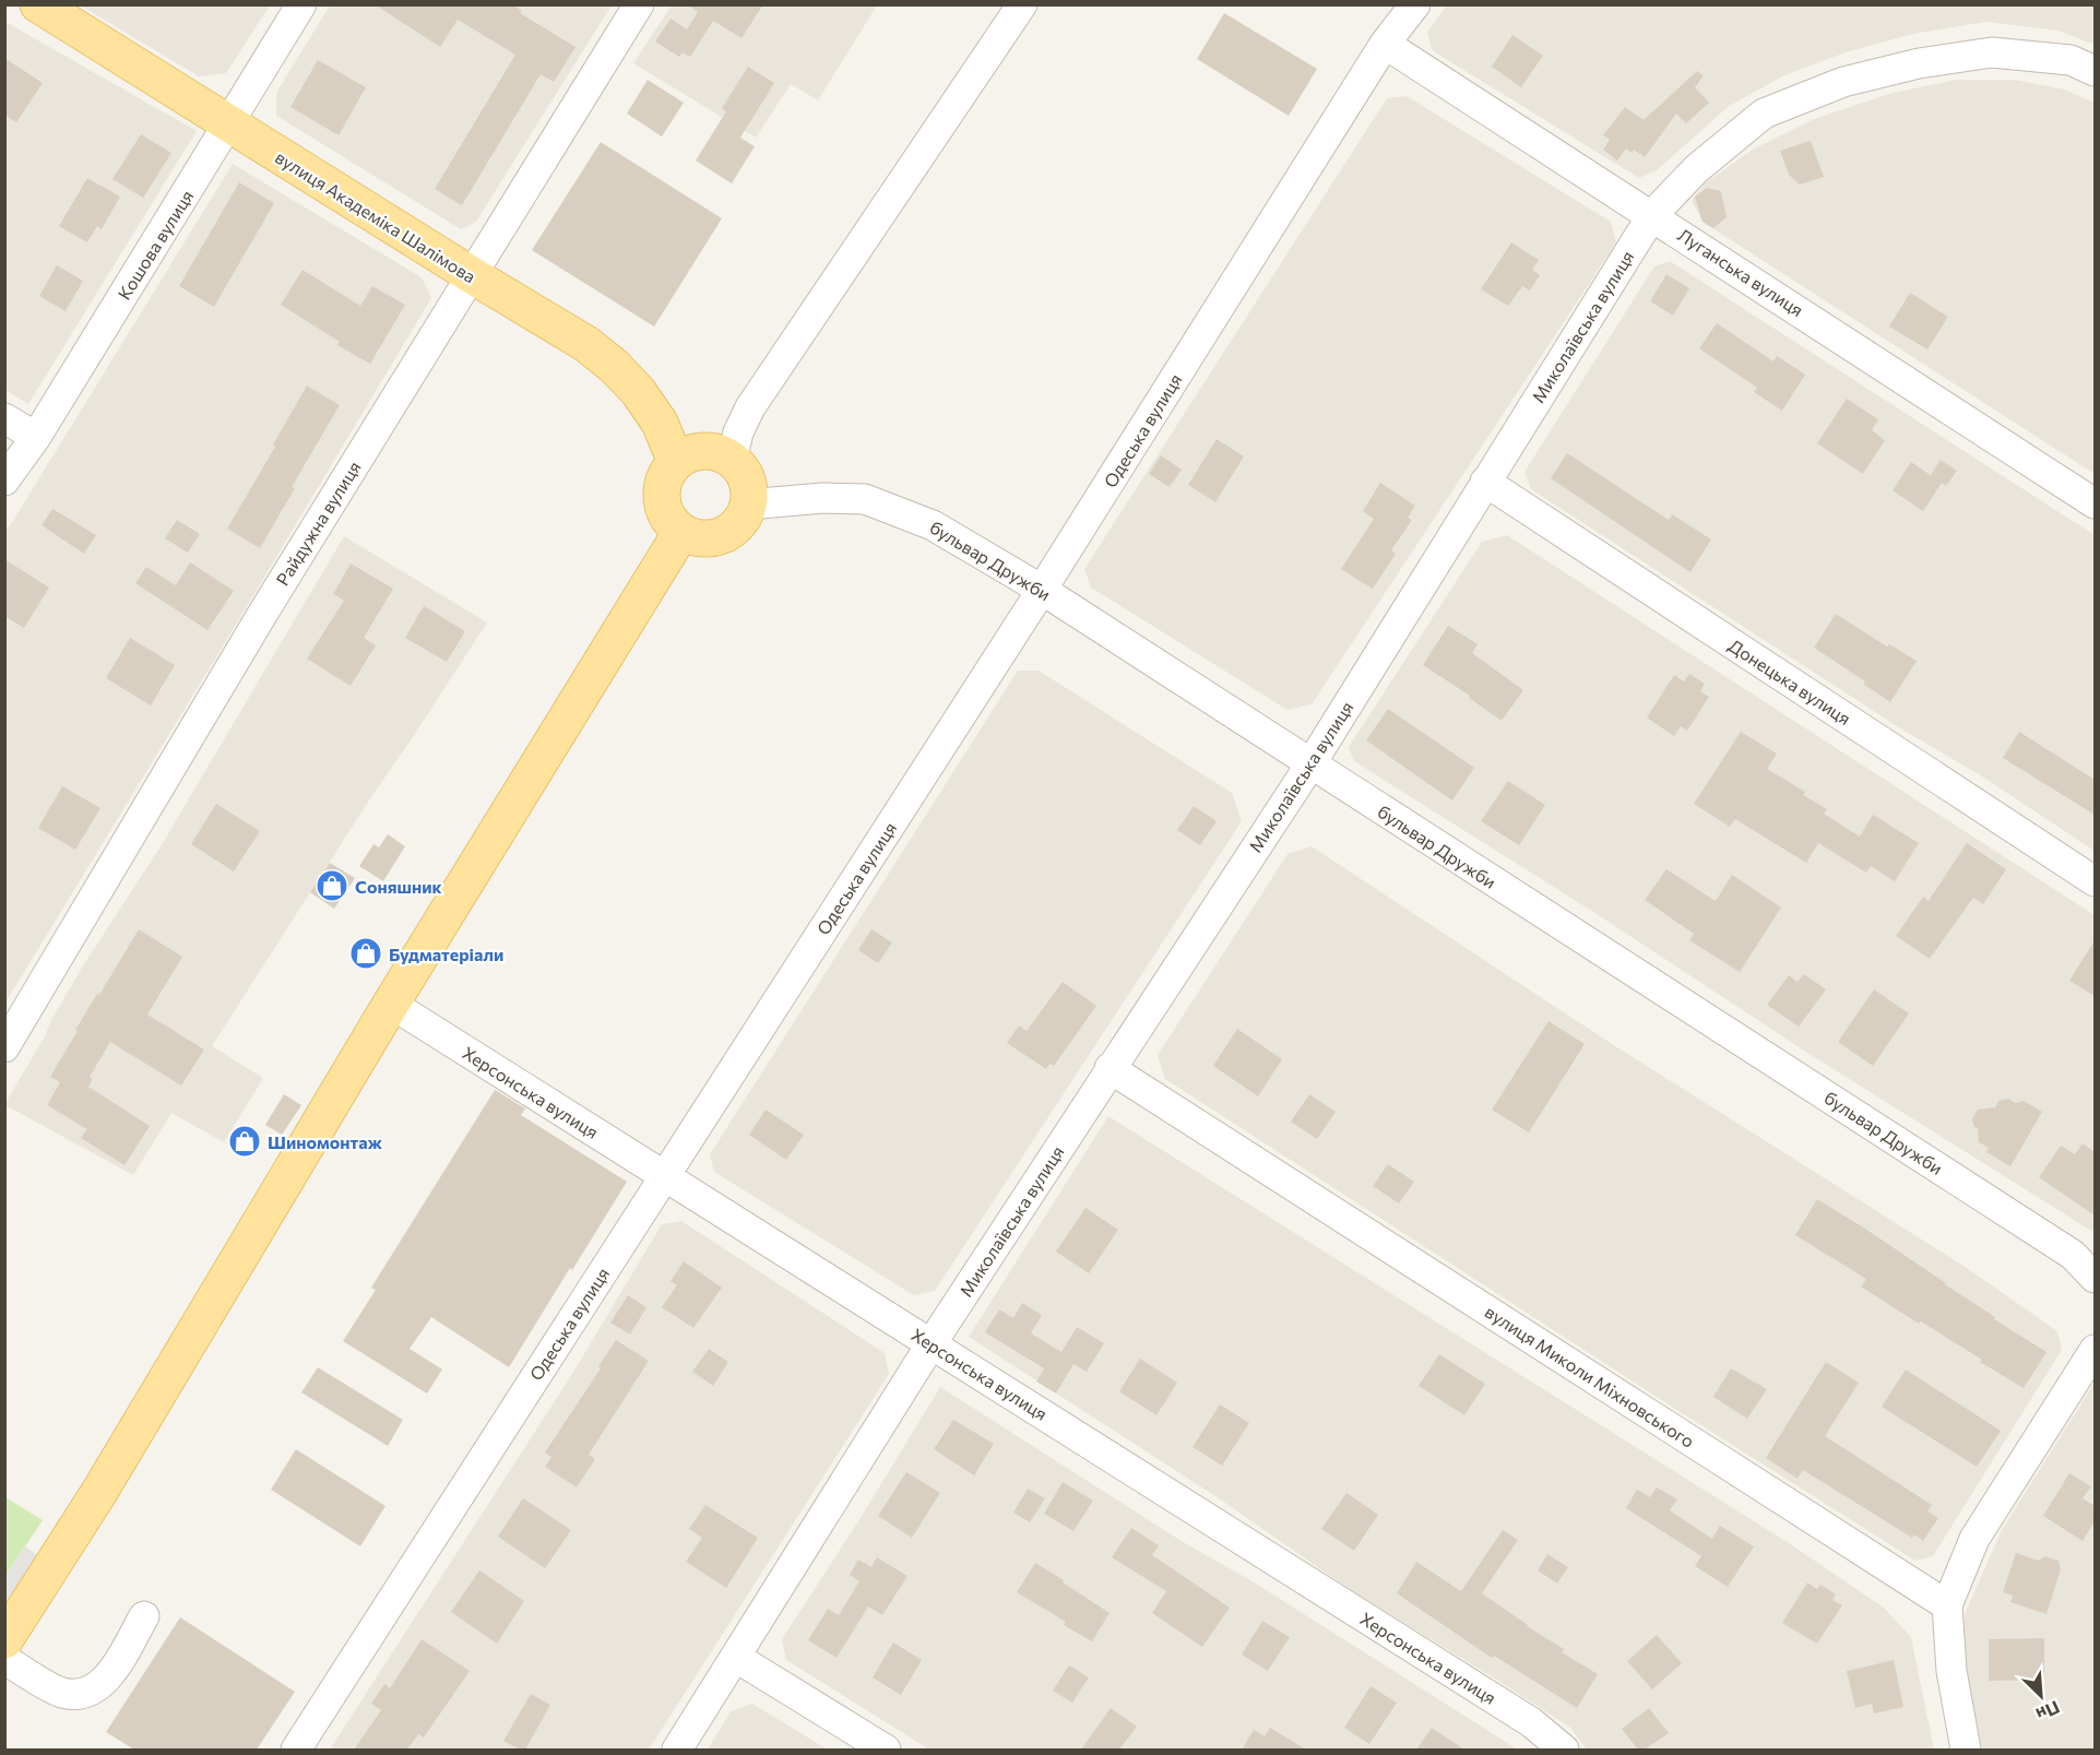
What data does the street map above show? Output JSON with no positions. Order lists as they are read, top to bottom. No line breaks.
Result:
{"streets":{"main road":["вулиця Академіка Шалімова"],"street":["Кошова вулиця","Луганська вулиця","Миколаївська вулиця","Одеська вулиця","Райдужна вулиця","бульвар Дружби","Донецька вулиця","Херсонська вулиця","вулиця Миколи Міхновського"]},"crossings":[["вулиця Академіка Шалімова","Кошова вулиця"],["вулиця Академіка Шалімова","Райдужна вулиця"],["вулиця Академіка Шалімова","бульвар Дружби"],["Луганська вулиця","Миколаївська вулиця"],["Луганська вулиця","Одеська вулиця"],["Миколаївська вулиця","бульвар Дружби"],["Миколаївська вулиця","Донецька вулиця"],["Миколаївська вулиця","Херсонська вулиця"],["Миколаївська вулиця","вулиця Миколи Міхновського"],["Одеська вулиця","бульвар Дружби"],["Одеська вулиця","Херсонська вулиця"]],"places":{"shop":["Соняшник","Будматеріали","Шиномонтаж"]},"north":"bottom right"}
